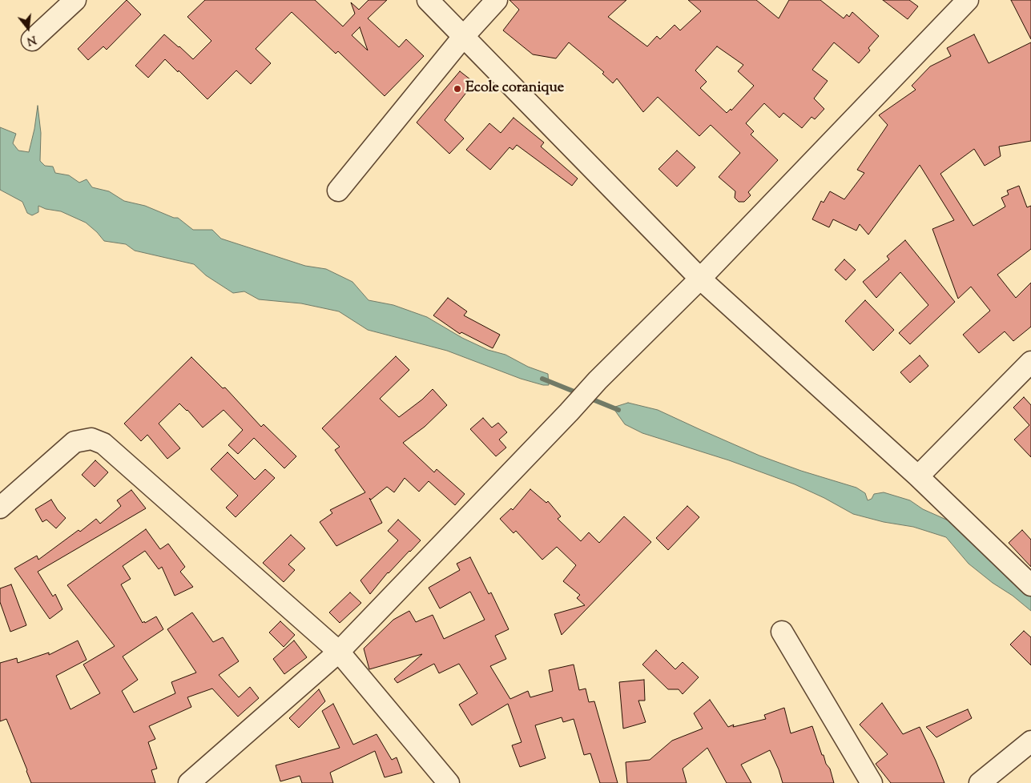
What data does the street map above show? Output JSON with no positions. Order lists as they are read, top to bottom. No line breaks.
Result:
{"places":["Ecole coranique"],"north":"bottom"}
